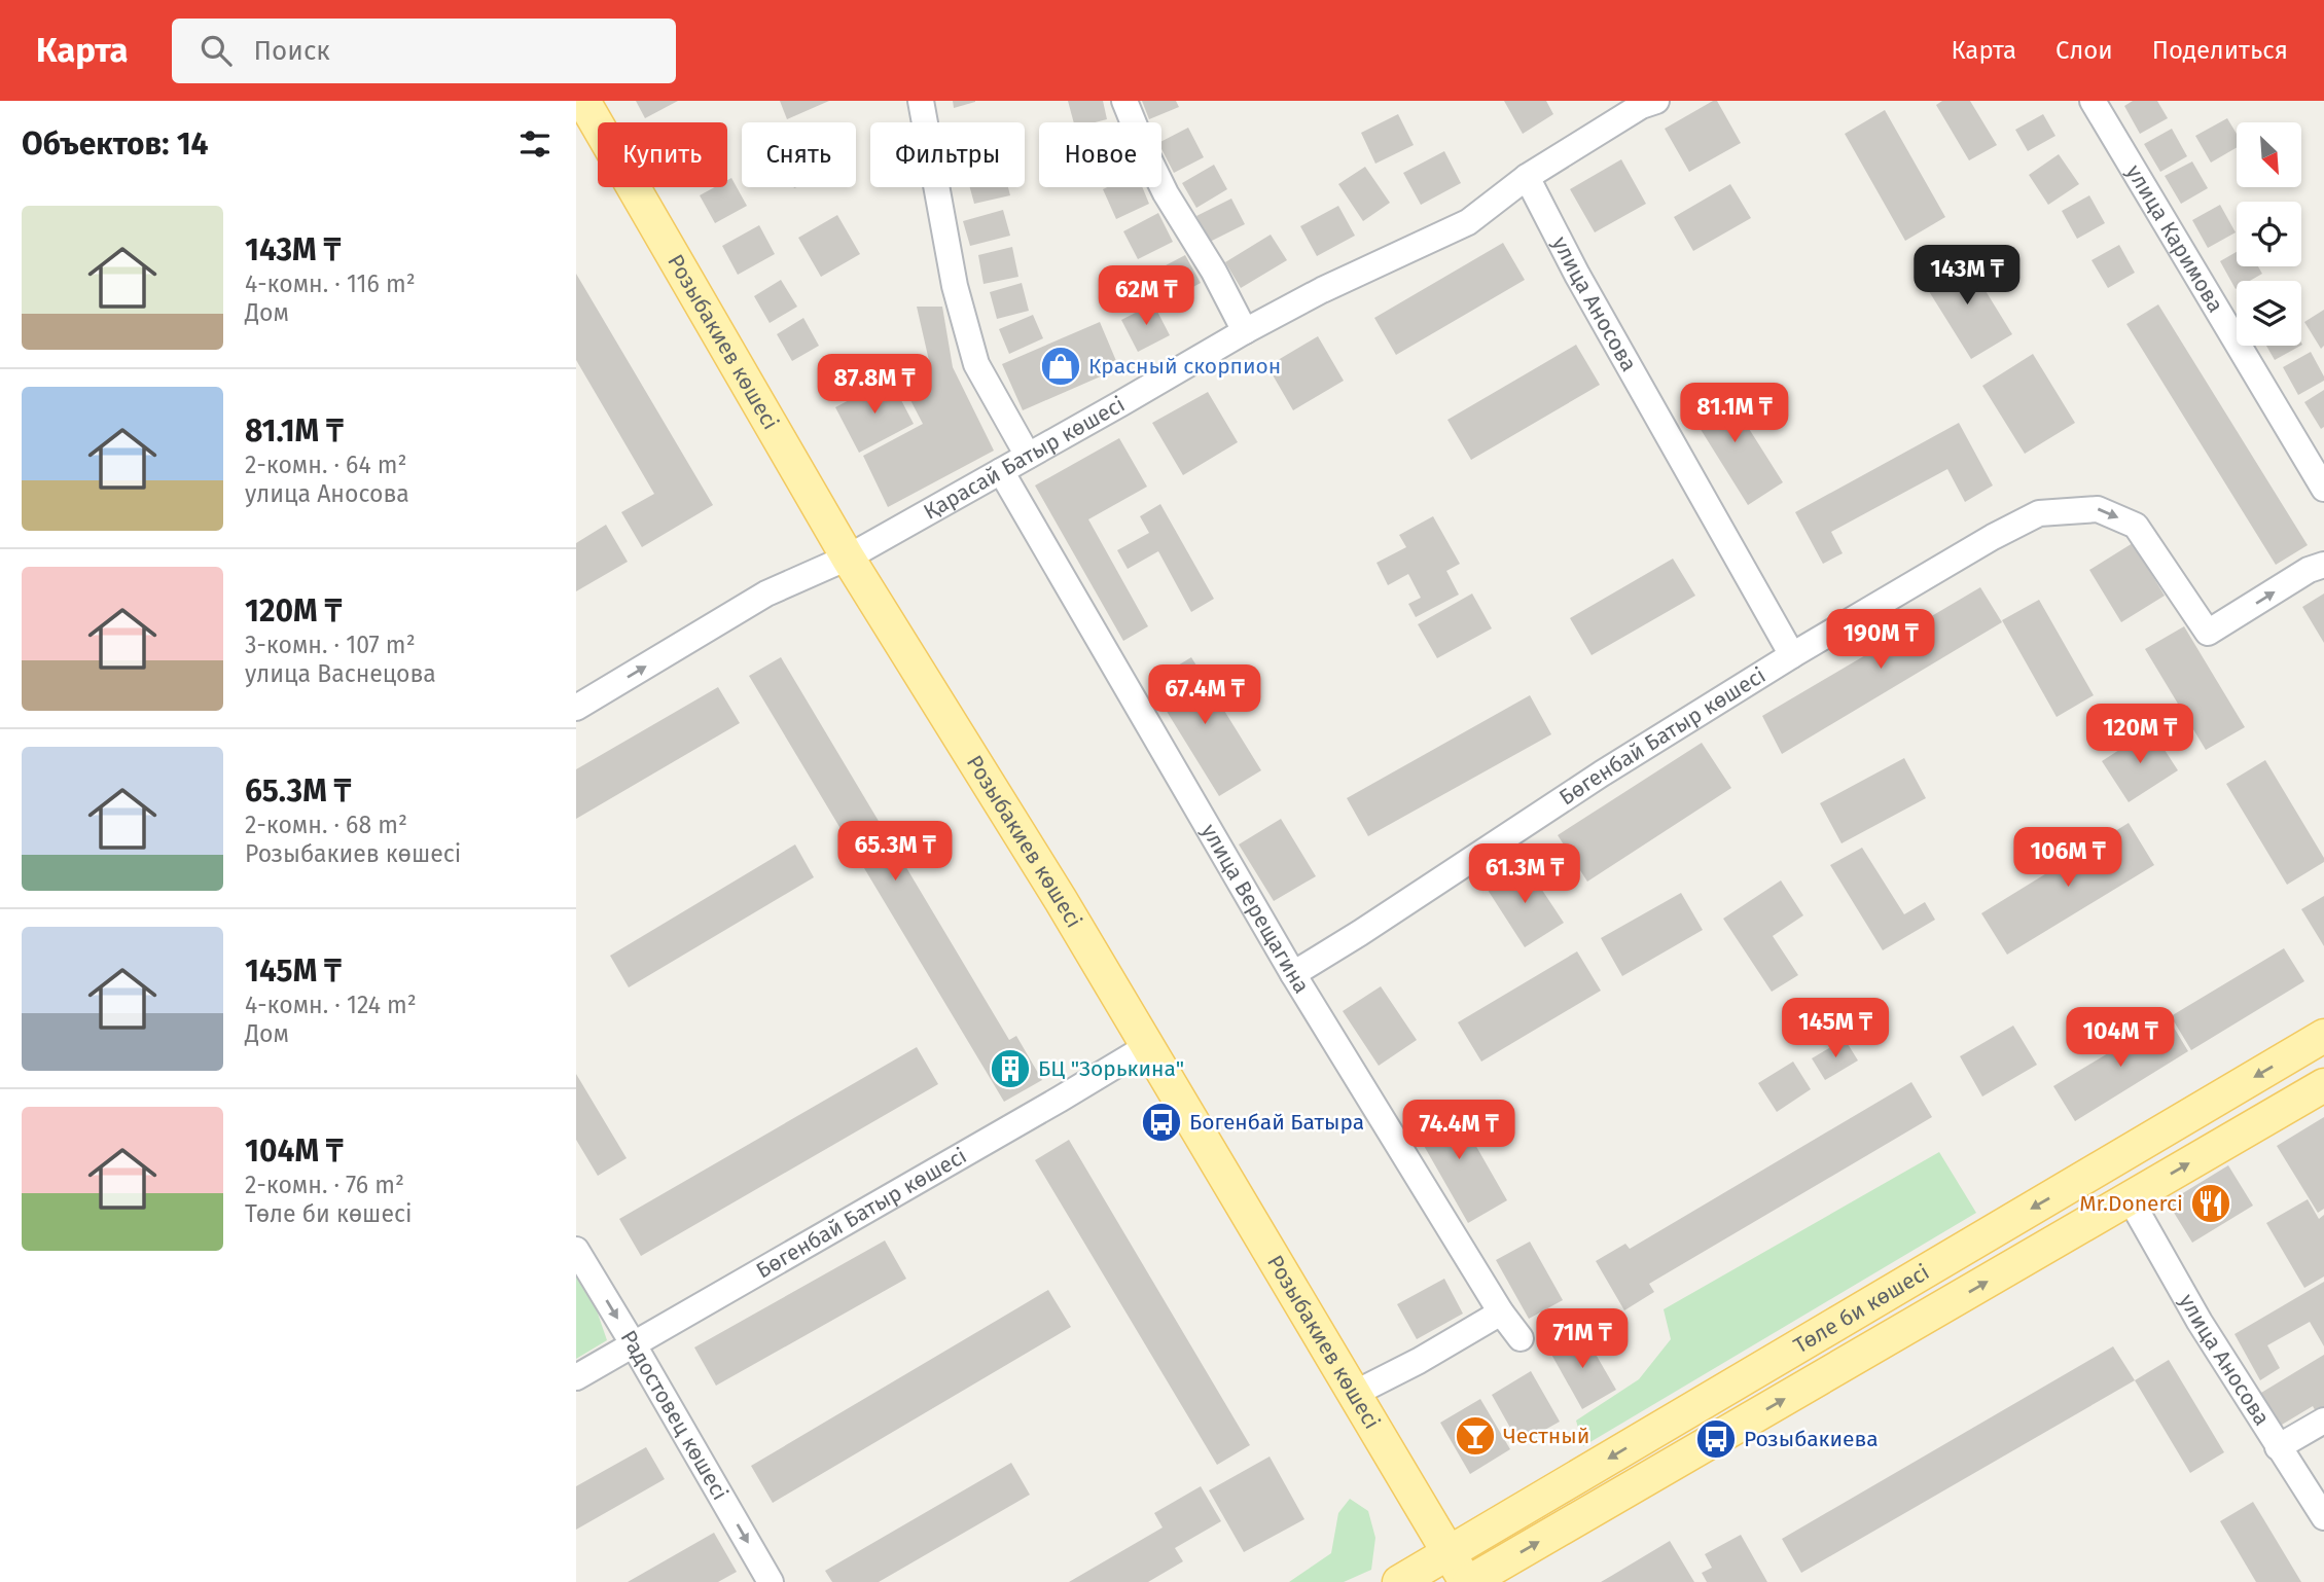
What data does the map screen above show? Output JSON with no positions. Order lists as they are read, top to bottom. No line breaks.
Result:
{"streets":{"main road":["Розыбакиев көшесі","Төле би көшесі"],"street":["улица Каримова","улица Аносова","Қарасай Батыр көшесі","Бөгенбай Батыр көшесі","улица Верещагина","Радостовец көшесі"]},"crossings":[["улица Аносова","Қарасай Батыр көшесі"],["улица Аносова","Бөгенбай Батыр көшесі"],["улица Аносова","Төле би көшесі"],["Розыбакиев көшесі","Қарасай Батыр көшесі"],["Розыбакиев көшесі","Бөгенбай Батыр көшесі"],["Розыбакиев көшесі","Төле би көшесі"],["Қарасай Батыр көшесі","улица Верещагина"],["Бөгенбай Батыр көшесі","улица Верещагина"],["Бөгенбай Батыр көшесі","Радостовец көшесі"]],"one_way":["Радостовец көшесі"],"places":{"shop":["Красный скорпион"],"building":["БЦ \"Зорькина\""],"bus stop":["Богенбай Батыра","Розыбакиева"],"restaurant":["Mr.Donerci"],"bar":["Честный"]},"north":"bottom right","page":{"header":"Карта","search":"Поиск","nav":["Карта","Слои","Поделиться"],"heading":"Объектов: 14","chip":["Купить","Снять","Фильтры","Новое"],"list":[{"name":"143M ₸","note":"4-комн. · 116 m² · Дом"},{"name":"81.1M ₸","note":"2-комн. · 64 m² · улица Аносова"},{"name":"120M ₸","note":"3-комн. · 107 m² · улица Васнецова"},{"name":"65.3M ₸","note":"2-комн. · 68 m² · Розыбакиев көшесі"},{"name":"145M ₸","note":"4-комн. · 124 m² · Дом"},{"name":"104M ₸","note":"2-комн. · 76 m² · Төле би көшесі"}],"price":["143M ₸","62M ₸","87.8M ₸","81.1M ₸","190M ₸","67.4M ₸","120M ₸","65.3M ₸","106M ₸","61.3M ₸","145M ₸","104M ₸","74.4M ₸","71M ₸"]}}
